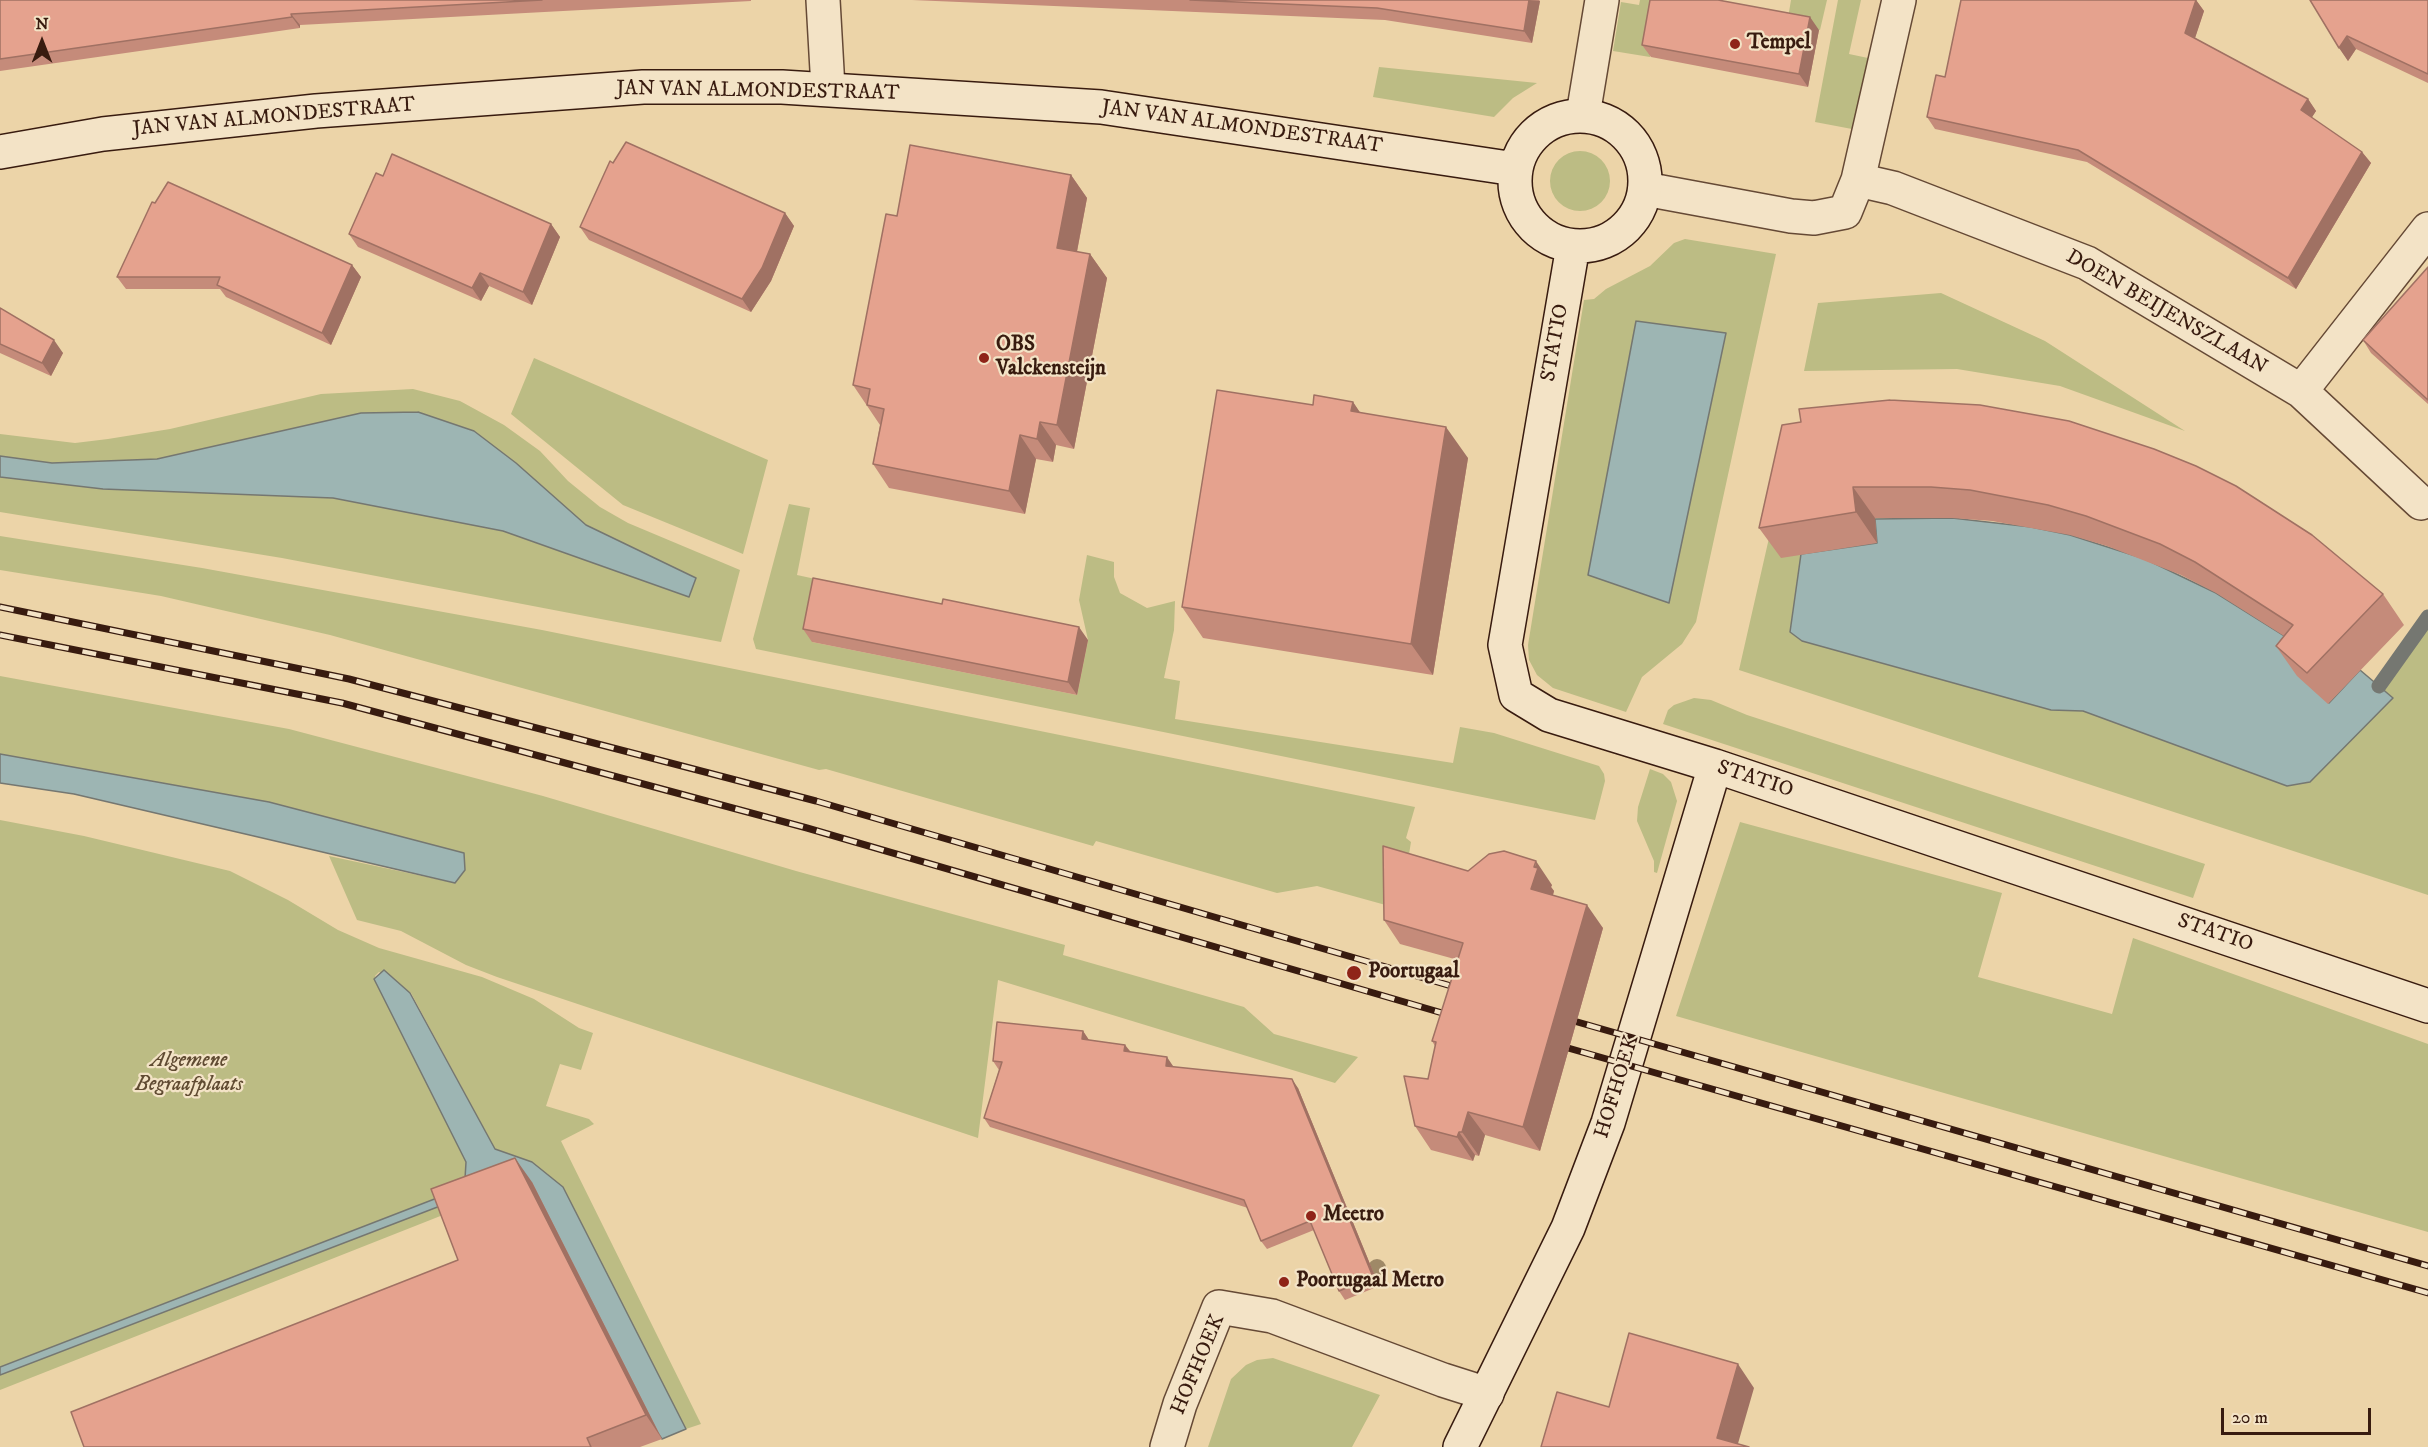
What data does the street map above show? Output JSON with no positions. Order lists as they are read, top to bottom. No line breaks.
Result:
{"streets":{"street":["JAN VAN ALMONDESTRAAT","DOEN BEIJENSZLAAN","STATIO","HOFHOEK"]},"crossings":[["JAN VAN ALMONDESTRAAT","STATIO"],["STATIO","HOFHOEK"]],"parks":["Algemene Begraafplaats"],"places":["Tempel","OBS Valckensteijn","Poortugaal","Meetro","Poortugaal Metro"],"scale_bar":"20 m","north":"top"}
